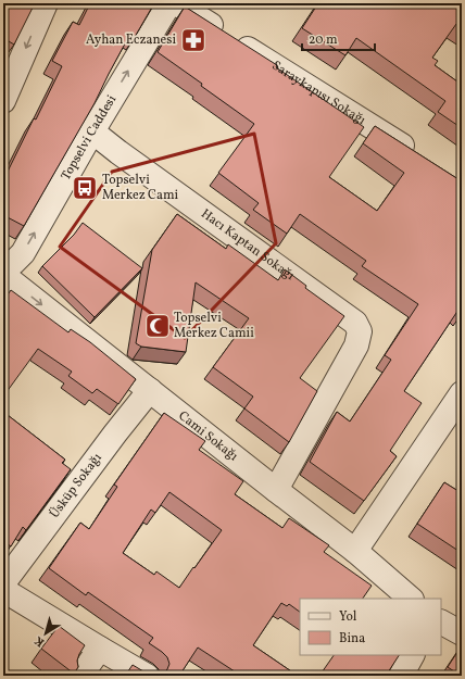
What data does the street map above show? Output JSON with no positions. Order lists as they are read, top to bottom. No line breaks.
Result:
{"streets":{"street":["Saraykapısı Sokağı","Topselvi Caddesi","Hacı Kaptan Sokağı","Cami Sokağı","Üsküp Sokağı"]},"crossings":[["Topselvi Caddesi","Hacı Kaptan Sokağı"],["Hacı Kaptan Sokağı","Cami Sokağı"],["Cami Sokağı","Üsküp Sokağı"]],"one_way":["Cami Sokağı"],"places":{"pharmacy":["Ayhan Eczanesi"],"bus stop":["Topselvi̇ Merkez Cami̇"],"mosque":["Topselvi Merkez Camii"]},"legend":["Yol","Bina"],"scale_bar":"20 m","north":"bottom left"}
